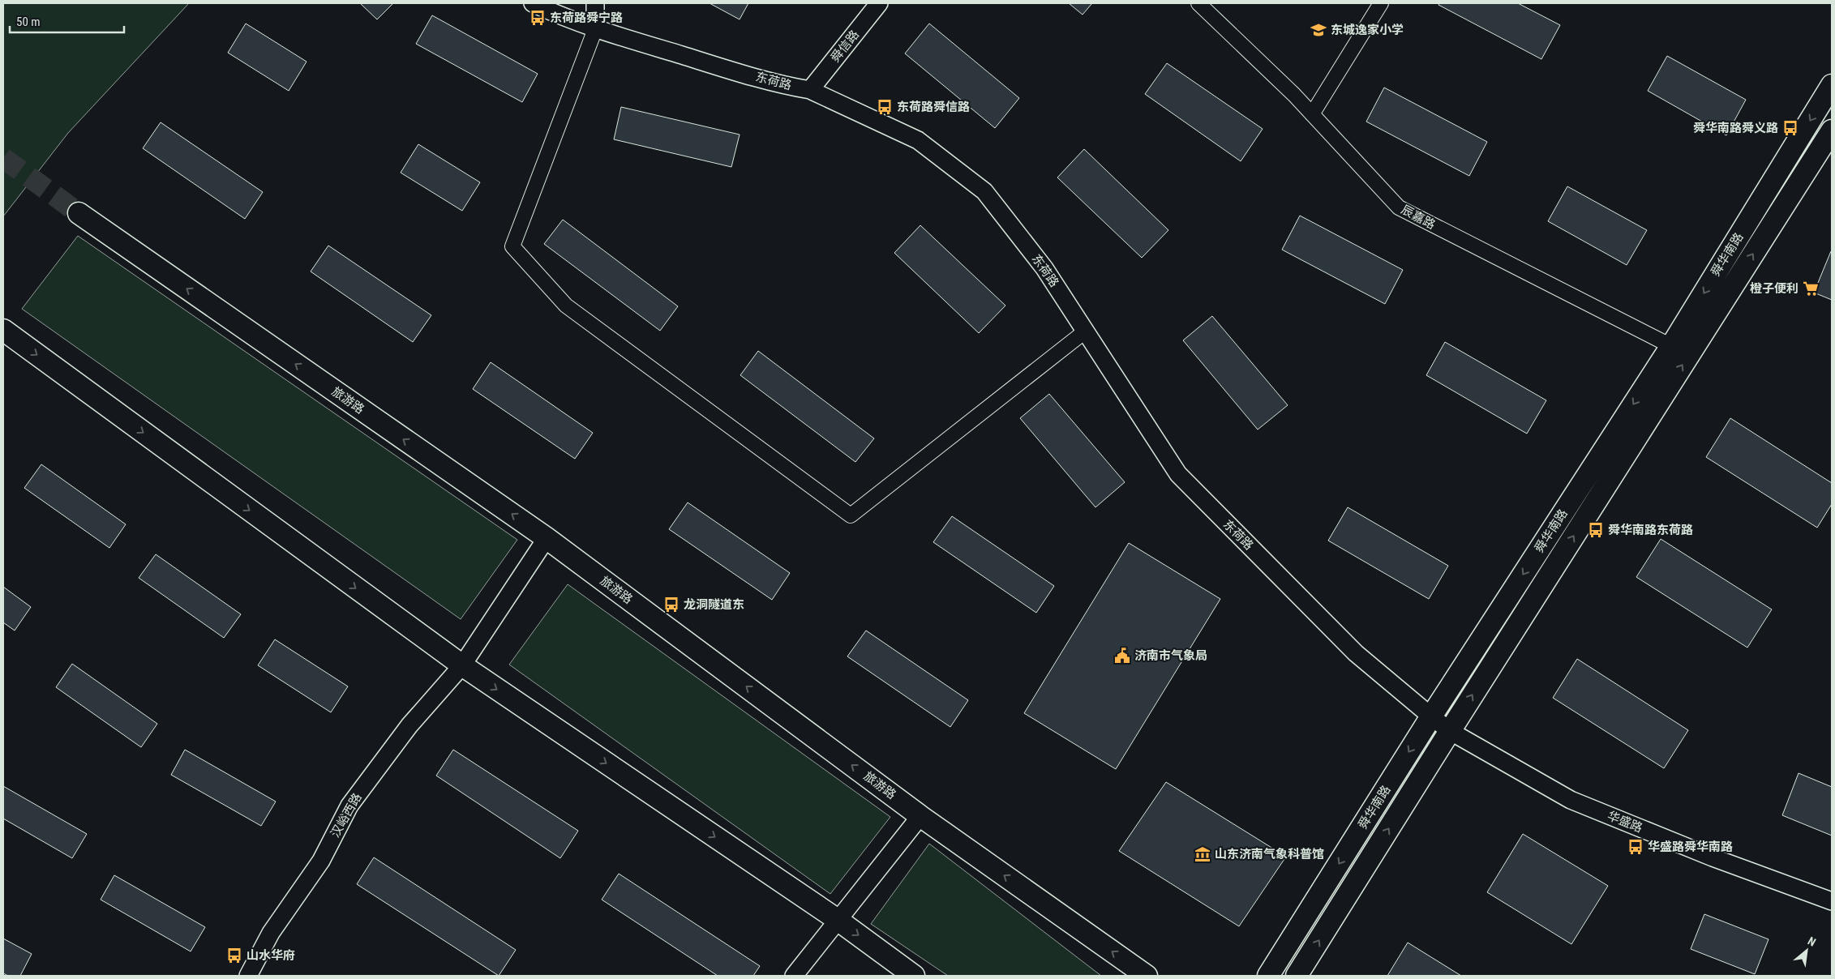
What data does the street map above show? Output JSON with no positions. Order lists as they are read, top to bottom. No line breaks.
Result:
{"streets":{"main road":["舜华南路","旅游路"],"street":["舜信路","东荷路","辰嘉路","汉峪西路","华盛路"]},"crossings":[["舜信路","东荷路"],["东荷路","舜华南路"],["东荷路","华盛路"],["辰嘉路","舜华南路"],["舜华南路","华盛路"],["旅游路","汉峪西路"]],"places":{"bus stop":["东荷路舜宁路","东荷路舜信路","舜华南路舜义路","舜华南路东荷路","龙洞隧道东","华盛路舜华南路","山水华府"],"school or university":["东城逸家小学"],"supermarket":["橙子便利"],"public building":["济南市气象局"],"museum":["山东济南气象科普馆"]},"scale_bar":"50 m","north":"top right"}
